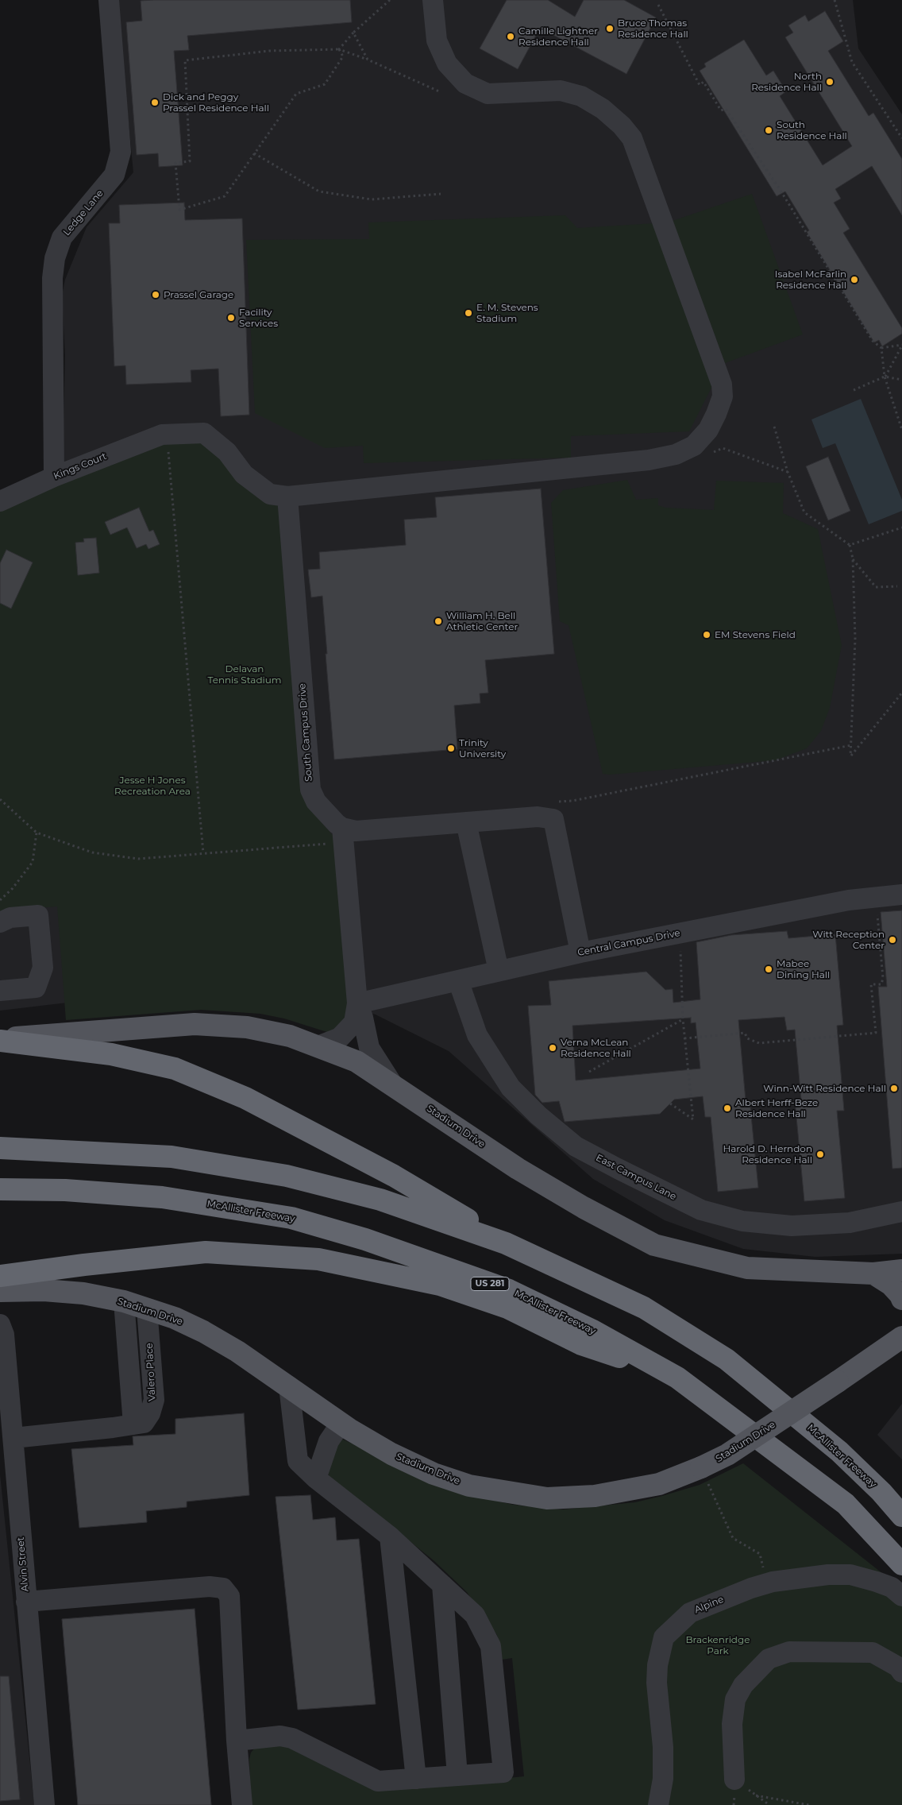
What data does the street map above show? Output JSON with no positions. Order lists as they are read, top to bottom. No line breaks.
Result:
{"streets":{"highway":["McAllister Freeway","US 281"],"main road":["Stadium Drive"],"street":["Ledge Lane","Kings Court","South Campus Drive","Central Campus Drive","East Campus Lane","Valero Place","Alvin Street","Alpine"]},"crossings":[["Ledge Lane","Kings Court"],["Kings Court","South Campus Drive"],["Central Campus Drive","East Campus Lane"],["Stadium Drive","Valero Place"],["Valero Place","Alvin Street"]],"parks":["Delavan Tennis Stadium","Jesse H Jones Recreation Area","Brackenridge Park"],"places":["Bruce Thomas Residence Hall","Camille Lightner Residence Hall","North Residence Hall","Dick and Peggy Prassel Residence Hall","South Residence Hall","Isabel McFarlin Residence Hall","Prassel Garage","E. M. Stevens Stadium","Facility Services","William H. Bell Athletic Center","EM Stevens Field","Trinity University","Witt Reception Center","Mabee Dining Hall","Verna McLean Residence Hall","Winn-Witt Residence Hall","Albert Herff-Beze Residence Hall","Harold D. Herndon Residence Hall"]}
